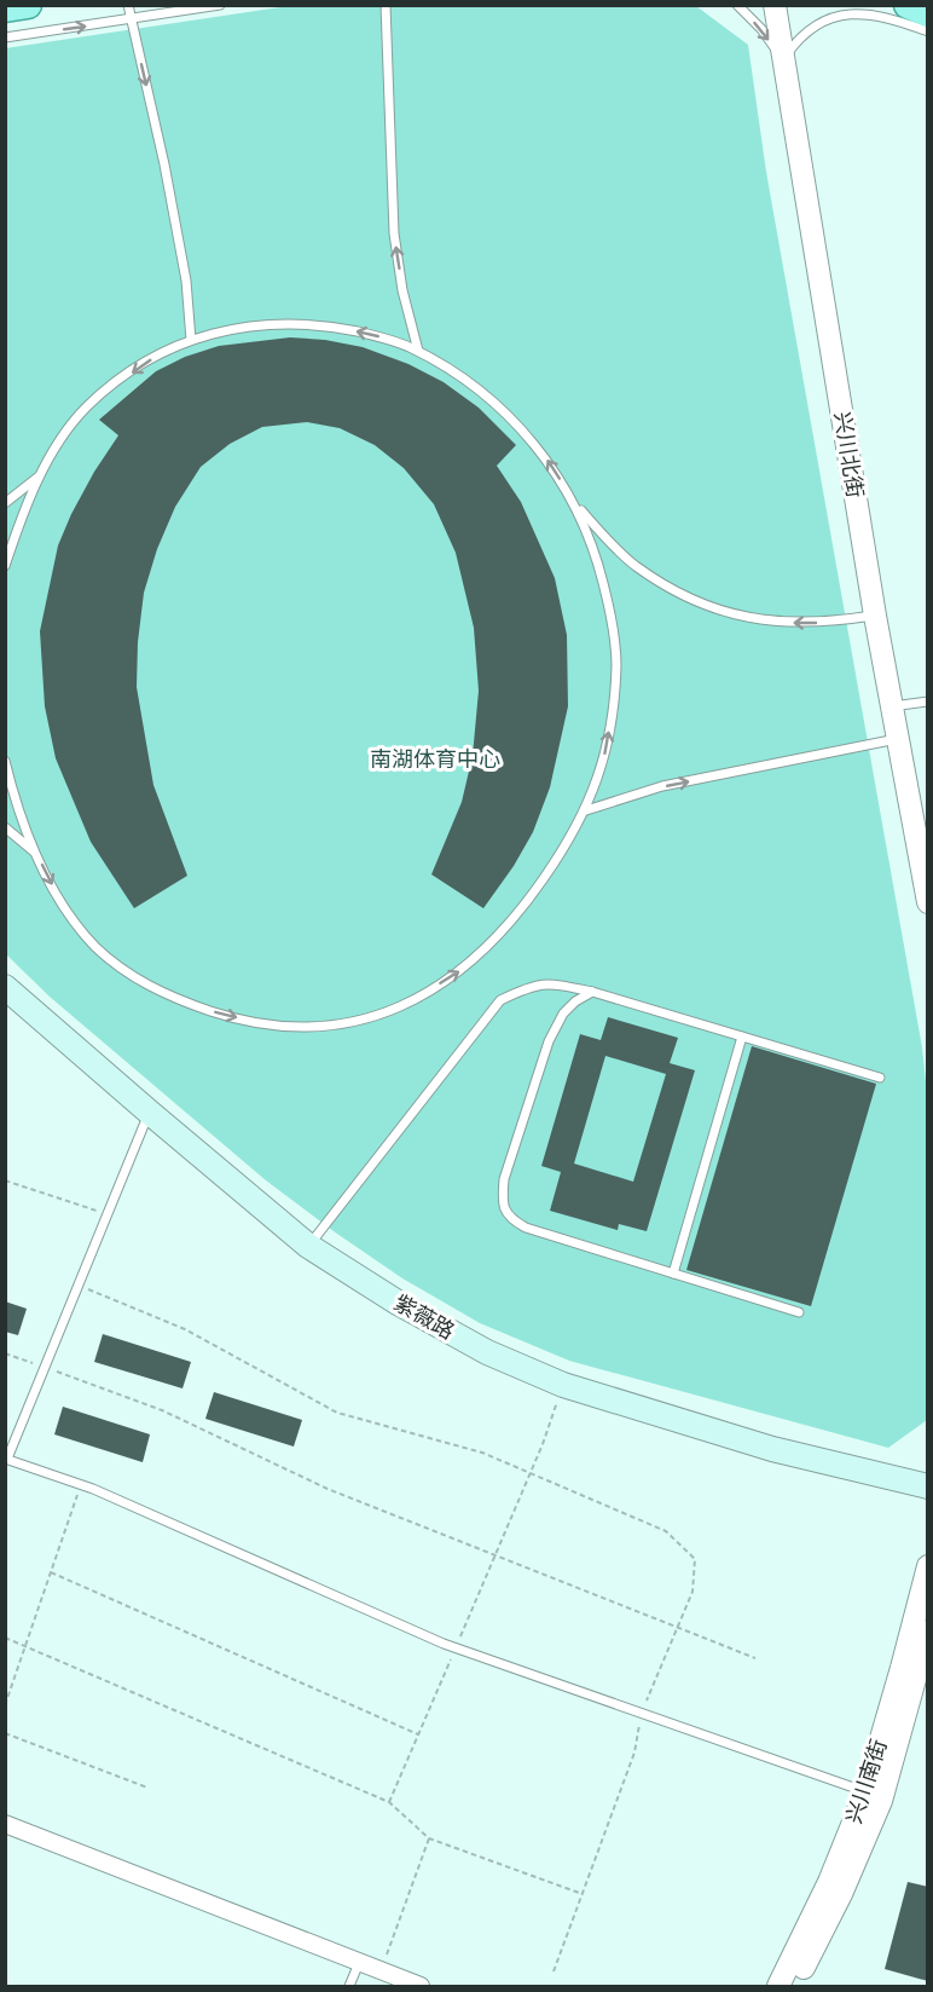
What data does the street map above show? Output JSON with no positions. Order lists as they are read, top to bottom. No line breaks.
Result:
{"streets":{"main road":["紫薇路"],"street":["兴川北街","兴川南街"]},"parks":["南湖体育中心"]}
